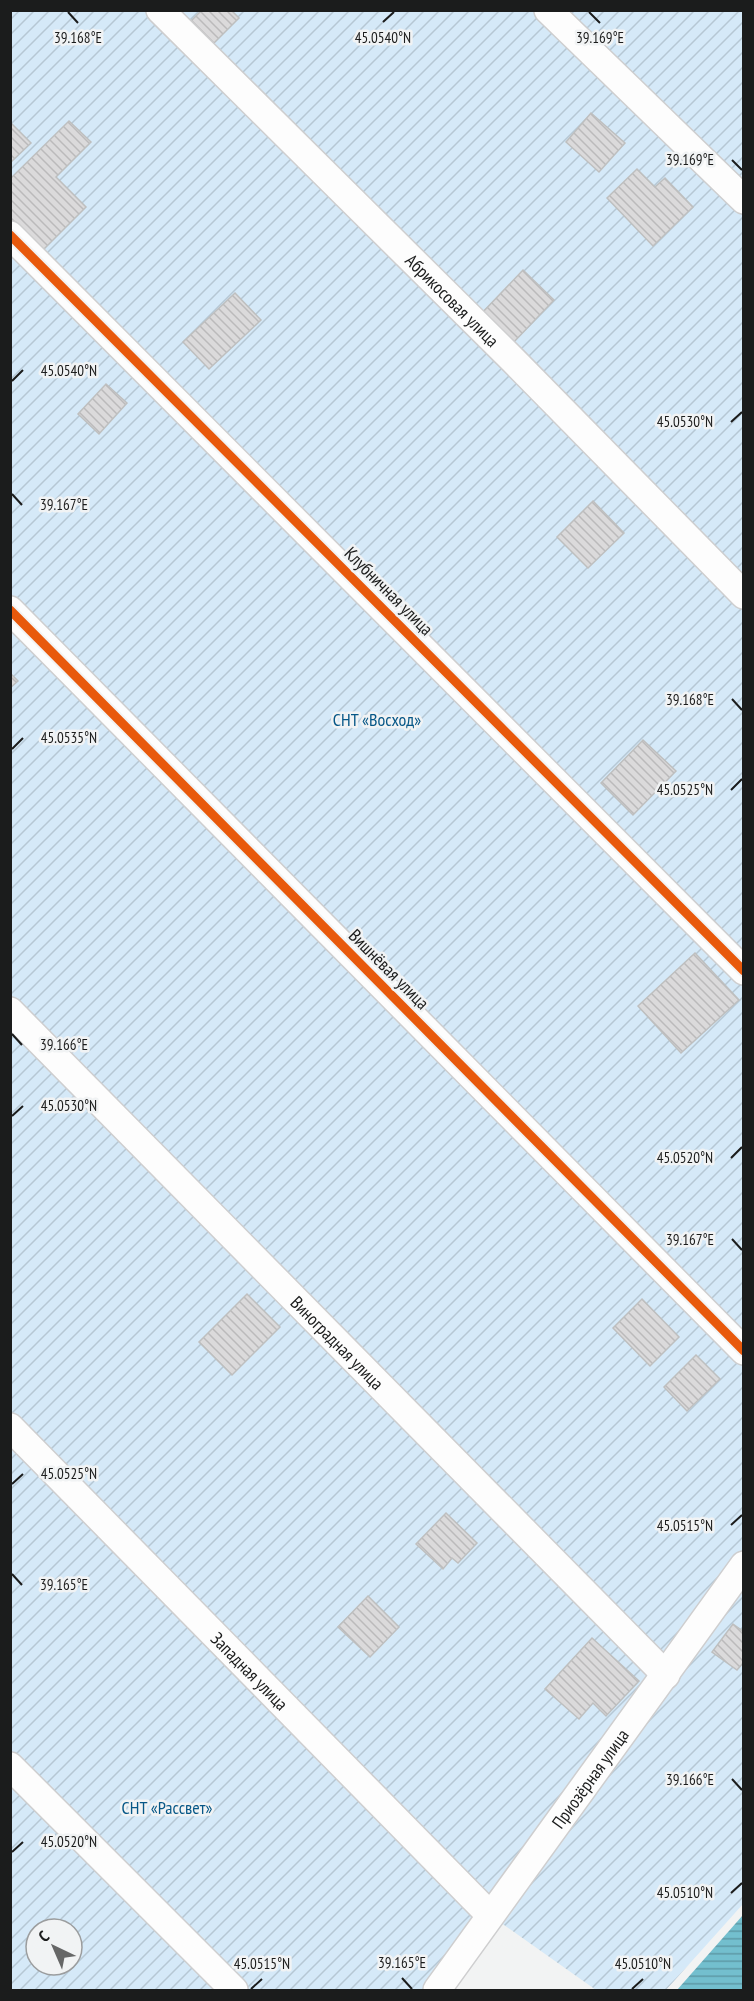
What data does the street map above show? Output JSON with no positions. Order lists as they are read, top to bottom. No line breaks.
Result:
{"streets":{"street":["Абрикосовая улица","Клубничная улица","Вишнёвая улица","Виноградная улица","Западная улица","Приозёрная улица"]},"crossings":[["Виноградная улица","Приозёрная улица"],["Западная улица","Приозёрная улица"]],"parks":["СНТ «Восход»","СНТ «Рассвет»"],"north":"top left","coordinates":["45.0540°N","39.168°E","39.169°E","45.0530°N","39.167°E","45.0535°N","45.0525°N","39.166°E","45.0520°N","45.0515°N","39.165°E","45.0510°N"]}
